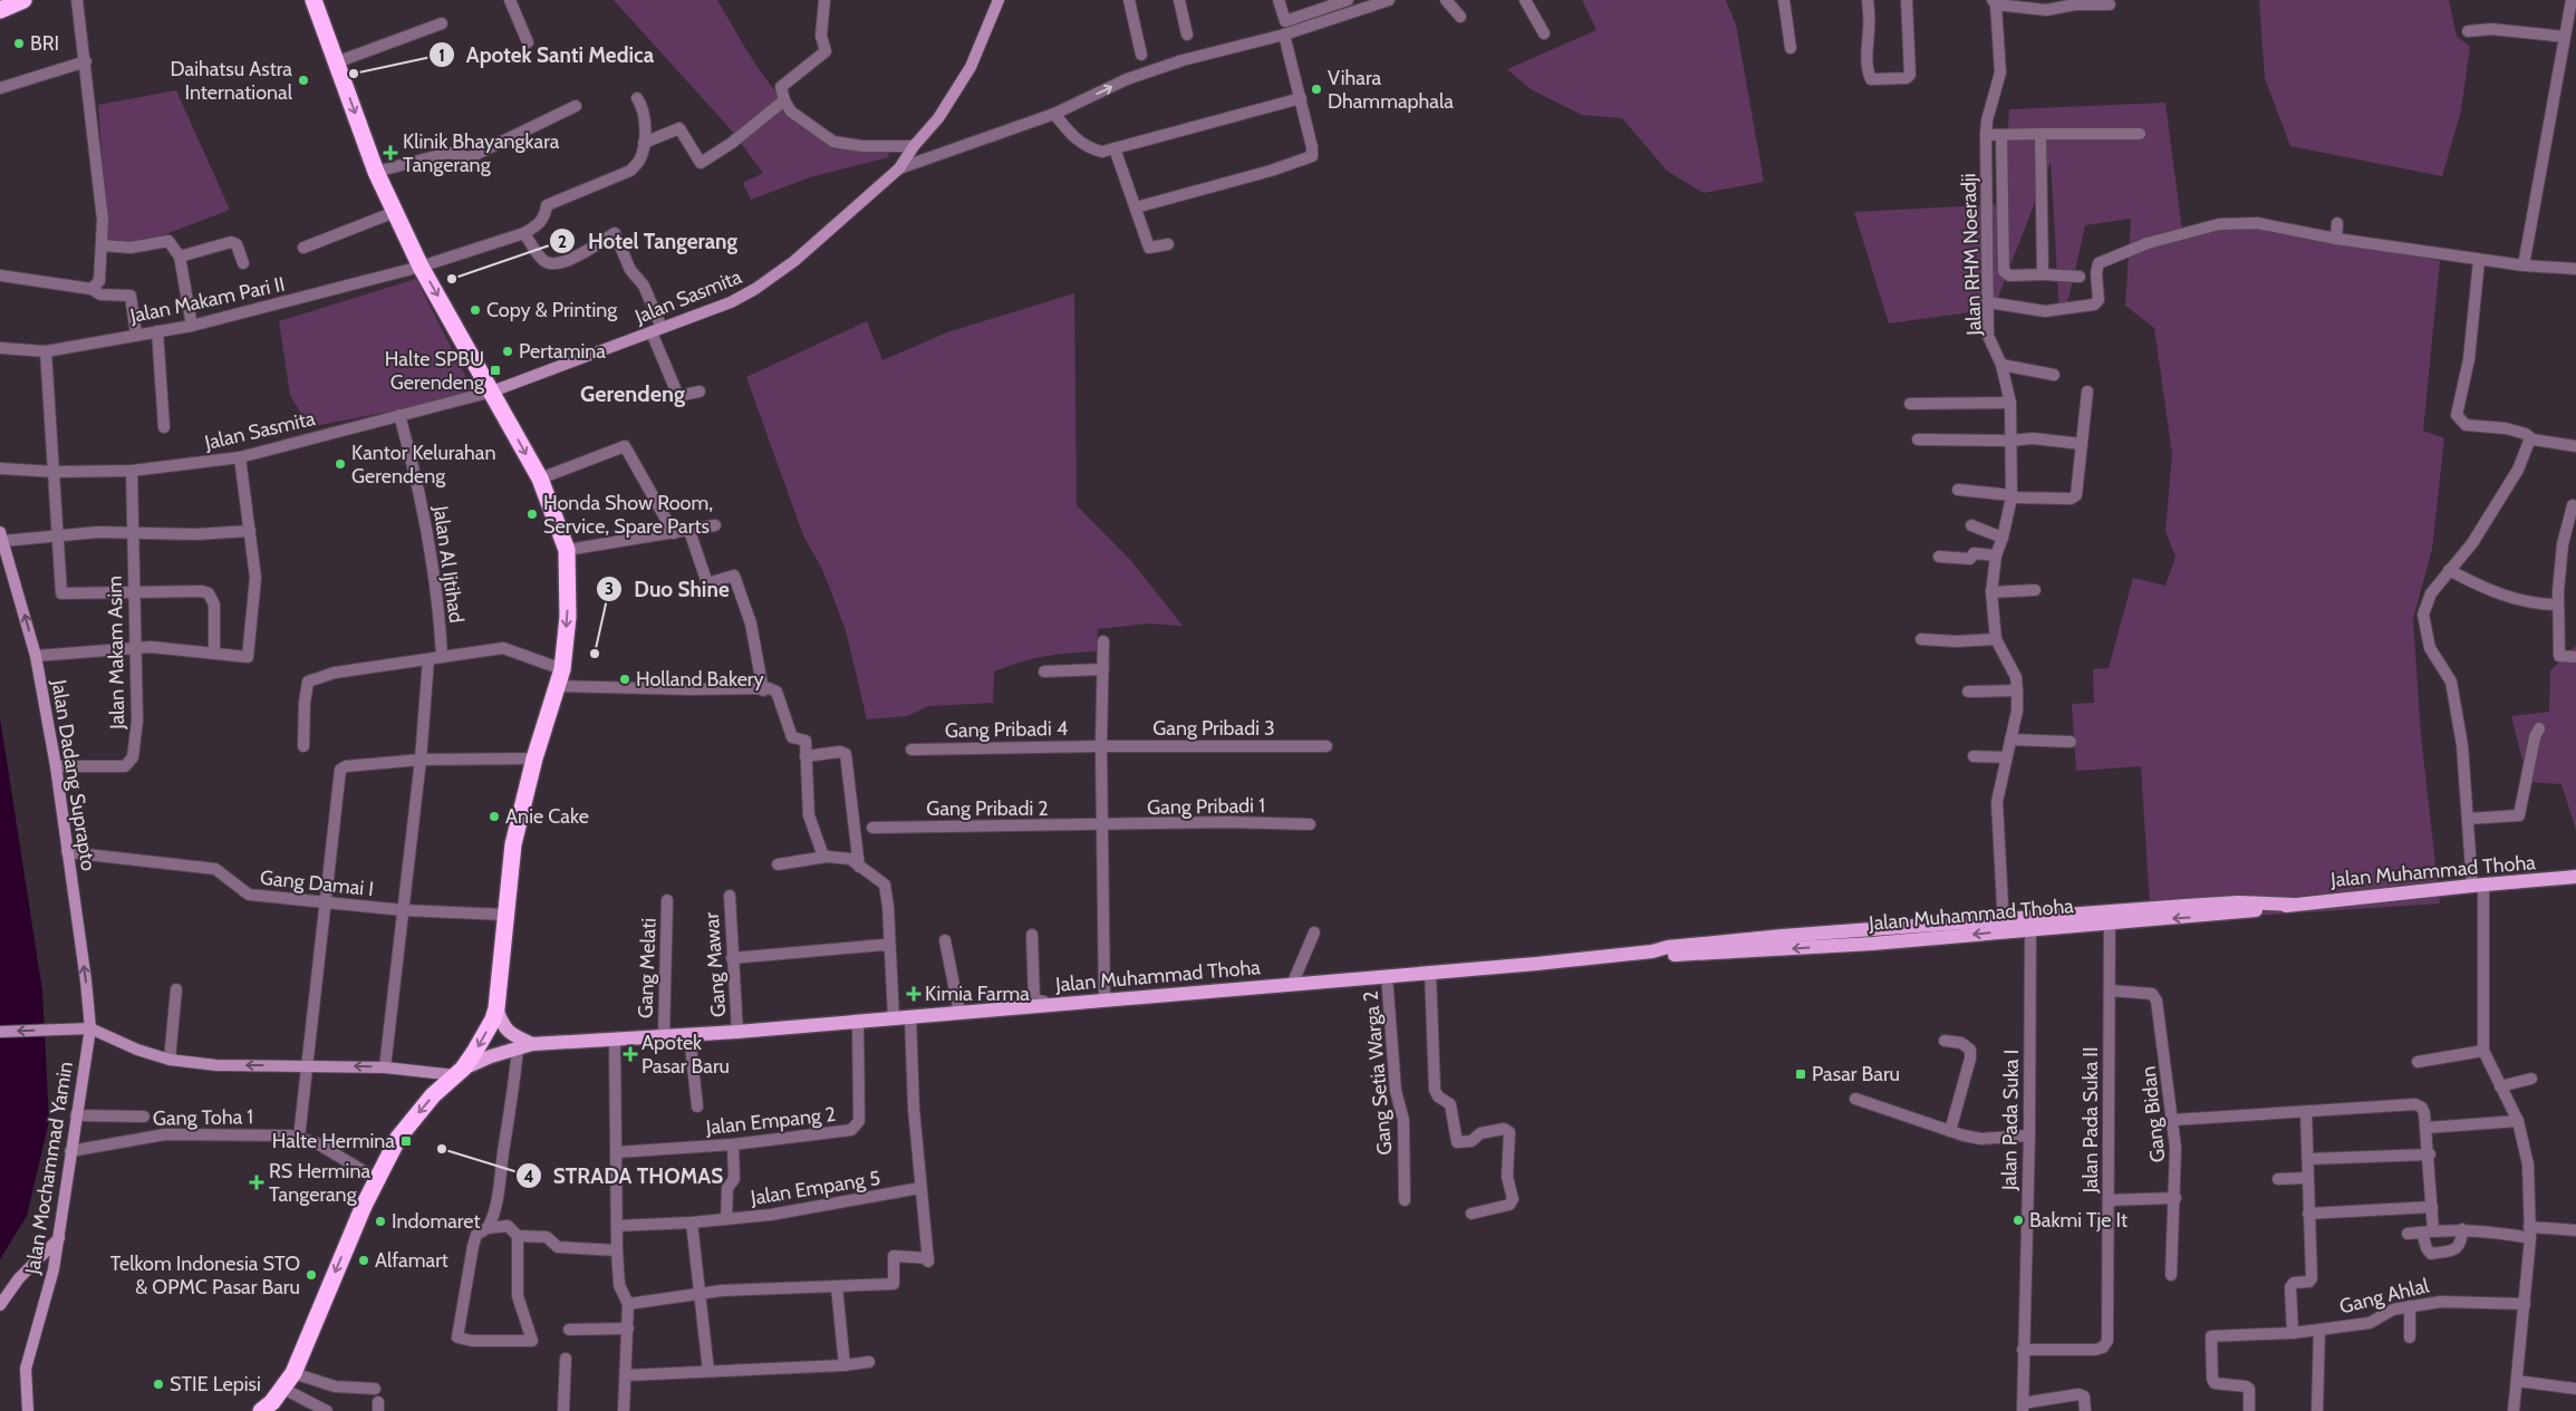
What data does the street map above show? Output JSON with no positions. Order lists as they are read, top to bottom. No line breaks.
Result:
{"streets":{"main road":["Jalan Muhammad Thoha"],"street":["Jalan RHM Noeradji","Jalan Sasmita","Jalan Makam Pari II","Jalan Al Ijtihad","Jalan Makam Asim","Gang Pribadi 3","Gang Pribadi 4","Jalan Dadang Suprapto","Gang Pribadi 1","Gang Pribadi 2","Gang Damai I","Gang Mawar","Gang Melati","Gang Setia Warga 2","Gang Bidan","Gang Toha 1","Jalan Pada Suka I","Jalan Pada Suka II","Jalan Empang 2","Jalan Mochammad Yamin","Jalan Empang 5","Gang Ahlal"]},"crossings":[["Jalan RHM Noeradji","Jalan Muhammad Thoha"],["Jalan Sasmita","Jalan Al Ijtihad"],["Jalan Sasmita","Jalan Makam Asim"],["Jalan Makam Asim","Jalan Dadang Suprapto"],["Gang Pribadi 3","Gang Pribadi 4"],["Jalan Dadang Suprapto","Gang Damai I"],["Jalan Dadang Suprapto","Jalan Mochammad Yamin"],["Gang Pribadi 1","Gang Pribadi 2"],["Jalan Muhammad Thoha","Gang Mawar"],["Jalan Muhammad Thoha","Gang Melati"],["Jalan Muhammad Thoha","Gang Setia Warga 2"],["Jalan Muhammad Thoha","Jalan Pada Suka I"],["Jalan Muhammad Thoha","Jalan Pada Suka II"],["Jalan Muhammad Thoha","Jalan Empang 2"],["Gang Bidan","Jalan Pada Suka II"],["Gang Toha 1","Jalan Mochammad Yamin"],["Jalan Pada Suka I","Jalan Pada Suka II"]],"one_way":["Jalan Dadang Suprapto"],"districts":["Gerendeng"],"places":{"other":["BRI","Apotek Santi Medica","Daihatsu Astra International","Vihara Dhammaphala","Hotel Tangerang","Copy & Printing","Pertamina","Kantor Kelurahan Gerendeng","Honda Show Room, Service, Spare Parts","Duo Shine","Holland Bakery","Anie Cake","STRADA THOMAS","Bakmi Tje It","Indomaret","Alfamart","Telkom Indonesia STO & OPMC Pasar Baru","STIE Lepisi"],"health":["Klinik Bhayangkara Tangerang","Kimia Farma","Apotek Pasar Baru","RS Hermina Tangerang"],"transit":["Halte SPBU Gerendeng","Pasar Baru","Halte Hermina"]}}
